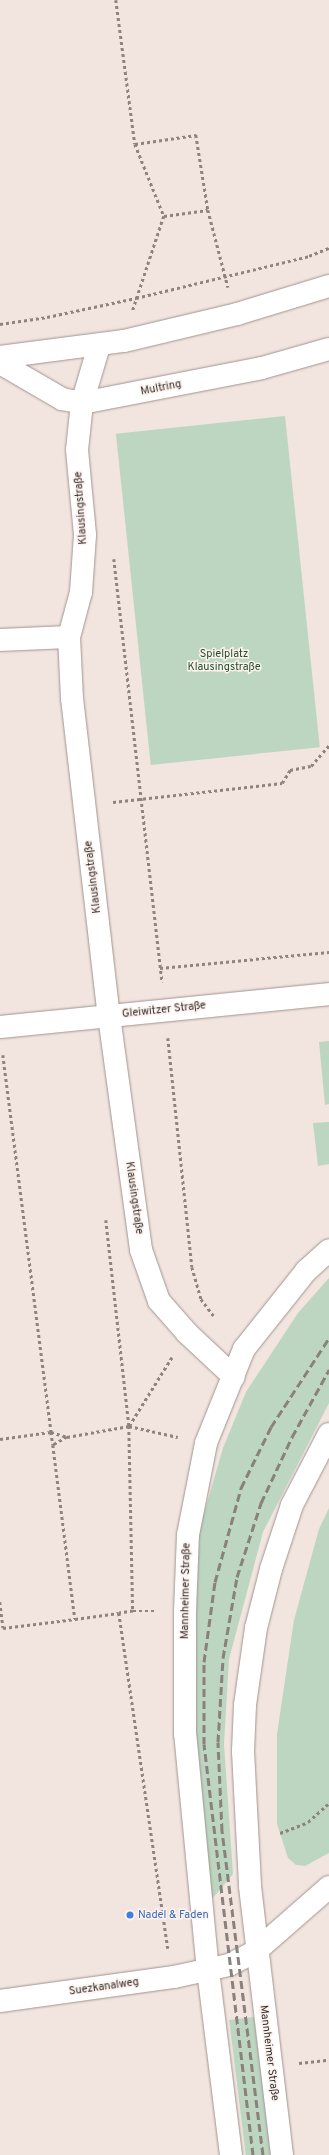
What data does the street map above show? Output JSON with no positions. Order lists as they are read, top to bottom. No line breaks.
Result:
{"streets":{"street":["Multring","Klausingstraße","Gleiwitzer Straße","Mannheimer Straße","Suezkanalweg"]},"crossings":[["Multring","Klausingstraße"],["Klausingstraße","Gleiwitzer Straße"],["Klausingstraße","Mannheimer Straße"],["Mannheimer Straße","Suezkanalweg"]],"parks":["Spielplatz Klausingstraße"],"places":["Nadel & Faden"]}
